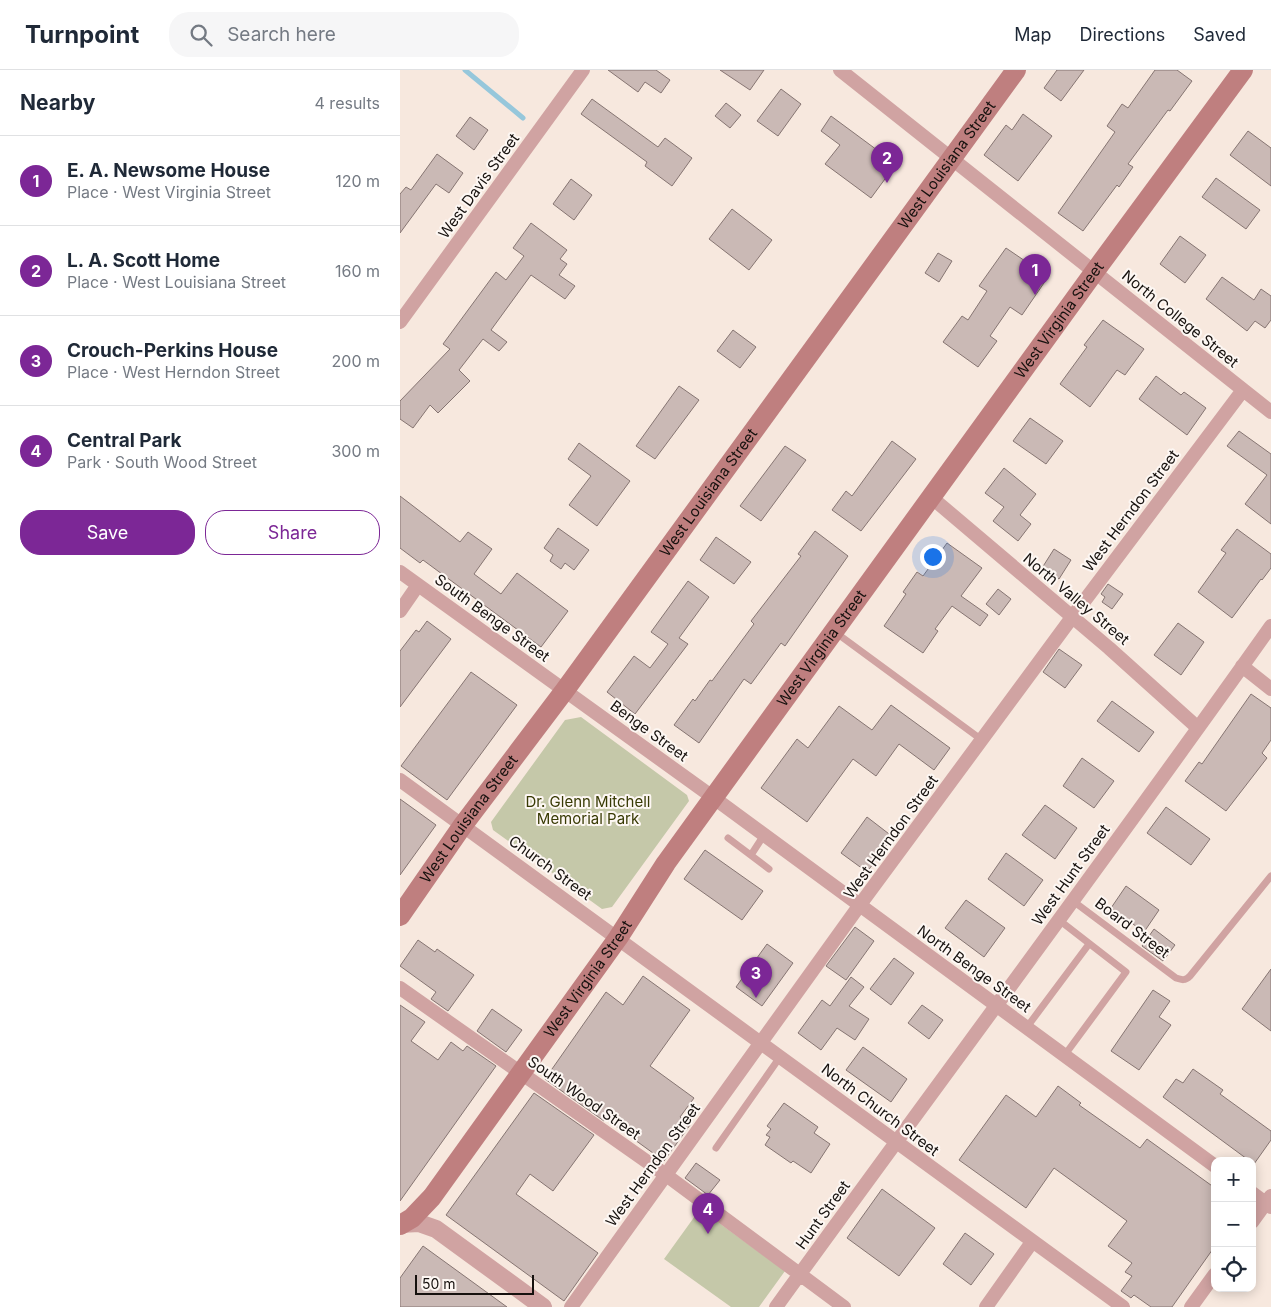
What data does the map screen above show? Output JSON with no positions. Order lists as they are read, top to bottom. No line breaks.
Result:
{"streets":{"main road":["West Louisiana Street","West Virginia Street"],"street":["West Davis Street","North College Street","West Herndon Street","North Valley Street","South Benge Street","Benge Street","Church Street","West Hunt Street","North Benge Street","South Wood Street","North Church Street","Hunt Street"],"lane":["Board Street"]},"crossings":[["West Louisiana Street","North College Street"],["West Louisiana Street","South Benge Street"],["West Louisiana Street","Benge Street"],["West Louisiana Street","Church Street"],["North College Street","West Virginia Street"],["North College Street","West Herndon Street"],["West Virginia Street","North Valley Street"],["West Virginia Street","Benge Street"],["West Virginia Street","Church Street"],["West Virginia Street","North Benge Street"],["West Virginia Street","South Wood Street"],["West Virginia Street","North Church Street"],["West Herndon Street","North Valley Street"],["West Herndon Street","North Benge Street"],["West Herndon Street","South Wood Street"],["West Herndon Street","North Church Street"],["North Valley Street","West Hunt Street"],["South Benge Street","Benge Street"],["Benge Street","North Benge Street"],["Church Street","North Church Street"],["West Hunt Street","Board Street"],["West Hunt Street","North Benge Street"],["West Hunt Street","North Church Street"],["West Hunt Street","Hunt Street"],["South Wood Street","Hunt Street"],["North Church Street","Hunt Street"]],"parks":["Dr. Glenn Mitchell Memorial Park"],"scale_bar":"50 m","page":{"header":"Turnpoint","search":"Search here","nav":["Map","Directions","Saved"],"heading":["Nearby","4 results"],"list":[{"mark":"1","name":"E. A. Newsome House","note":"Place · West Virginia Street","value":"120 m"},{"mark":"2","name":"L. A. Scott Home","note":"Place · West Louisiana Street","value":"160 m"},{"mark":"3","name":"Crouch-Perkins House","note":"Place · West Herndon Street","value":"200 m"},{"mark":"4","name":"Central Park","note":"Park · South Wood Street","value":"300 m"}],"pins":["2","1","3","4"],"buttons":["Save","Share"],"map_buttons":["+","−"],"scale":"50 m"}}
